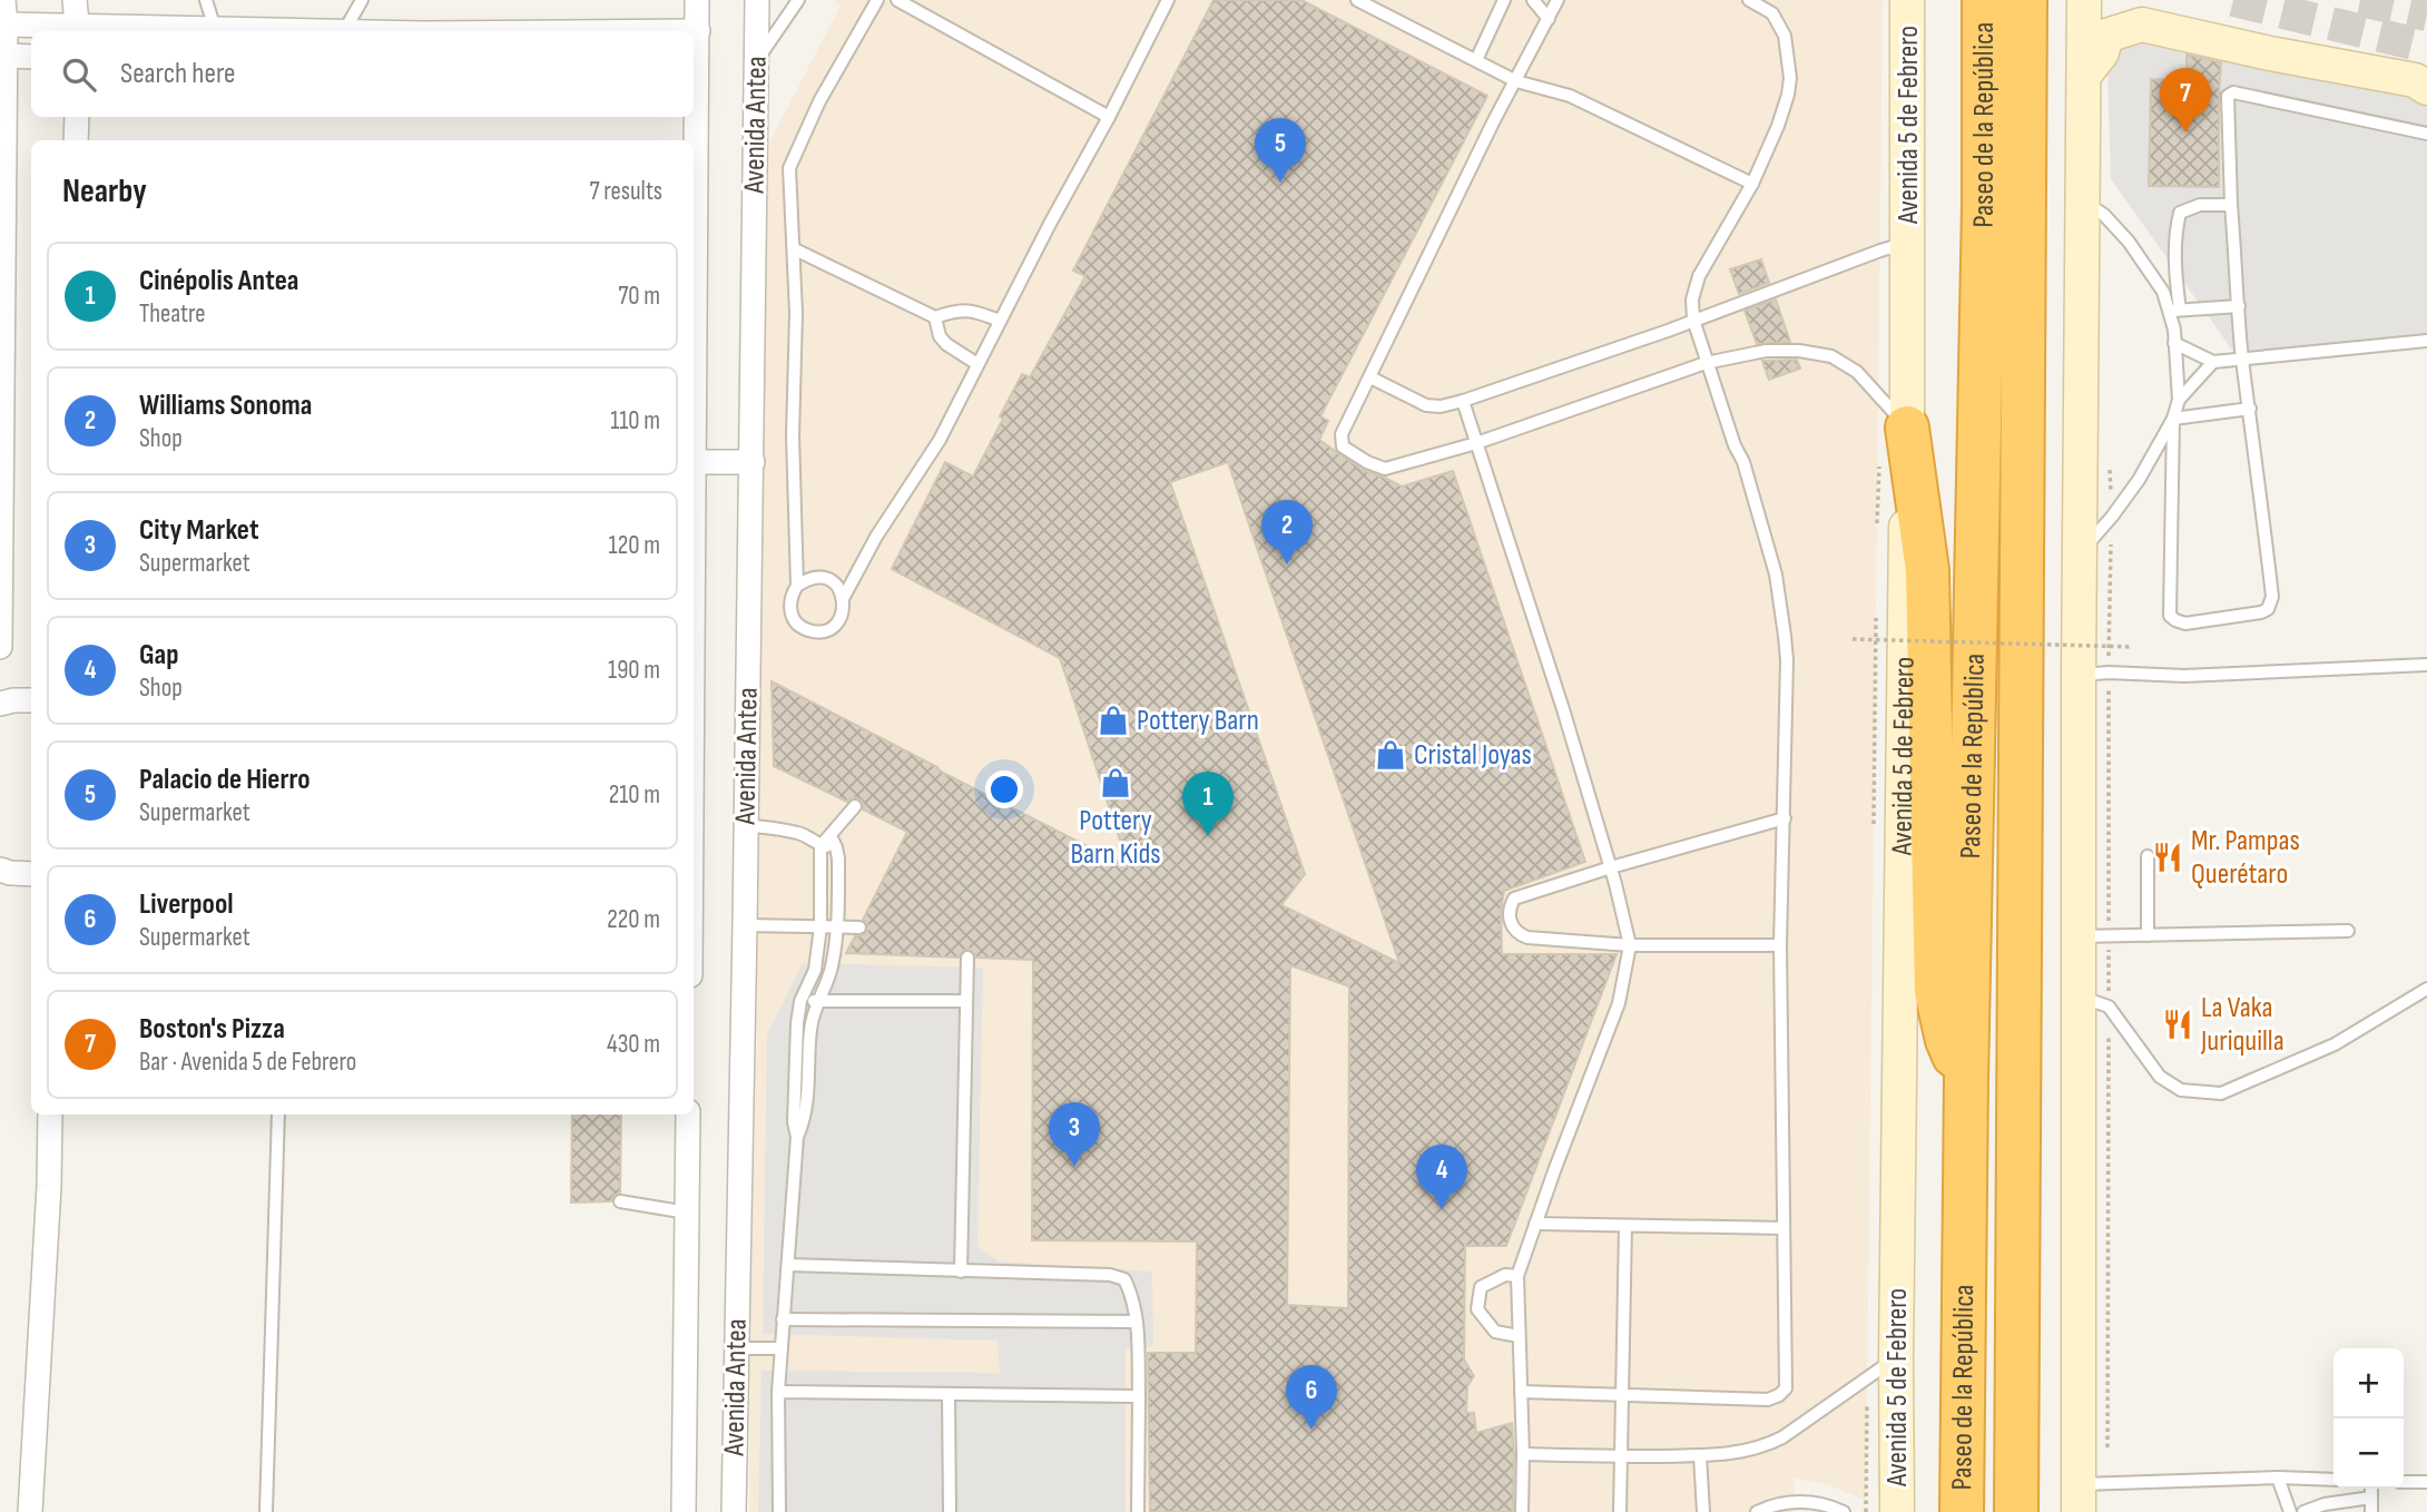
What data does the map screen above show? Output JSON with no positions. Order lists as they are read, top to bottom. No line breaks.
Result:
{"streets":{"highway":["Paseo de la República"],"main road":["Avenida 5 de Febrero"],"street":["Avenida Antea"]},"places":{"shop":["Pottery Barn","Cristal Joyas","Pottery Barn Kids"],"restaurant":["Mr. Pampas Querétaro","La Vaka Juriquilla"]},"page":{"search":"Search here","pins":["7","5","2","1","3","4","6"],"heading":["Nearby","7 results"],"list":[{"mark":"1","name":"Cinépolis Antea","note":"Theatre","value":"70 m"},{"mark":"2","name":"Williams Sonoma","note":"Shop","value":"110 m"},{"mark":"3","name":"City Market","note":"Supermarket","value":"120 m"},{"mark":"4","name":"Gap","note":"Shop","value":"190 m"},{"mark":"5","name":"Palacio de Hierro","note":"Supermarket","value":"210 m"},{"mark":"6","name":"Liverpool","note":"Supermarket","value":"220 m"},{"mark":"7","name":"Boston's Pizza","note":"Bar · Avenida 5 de Febrero","value":"430 m"}],"map_buttons":["+","−"]}}
